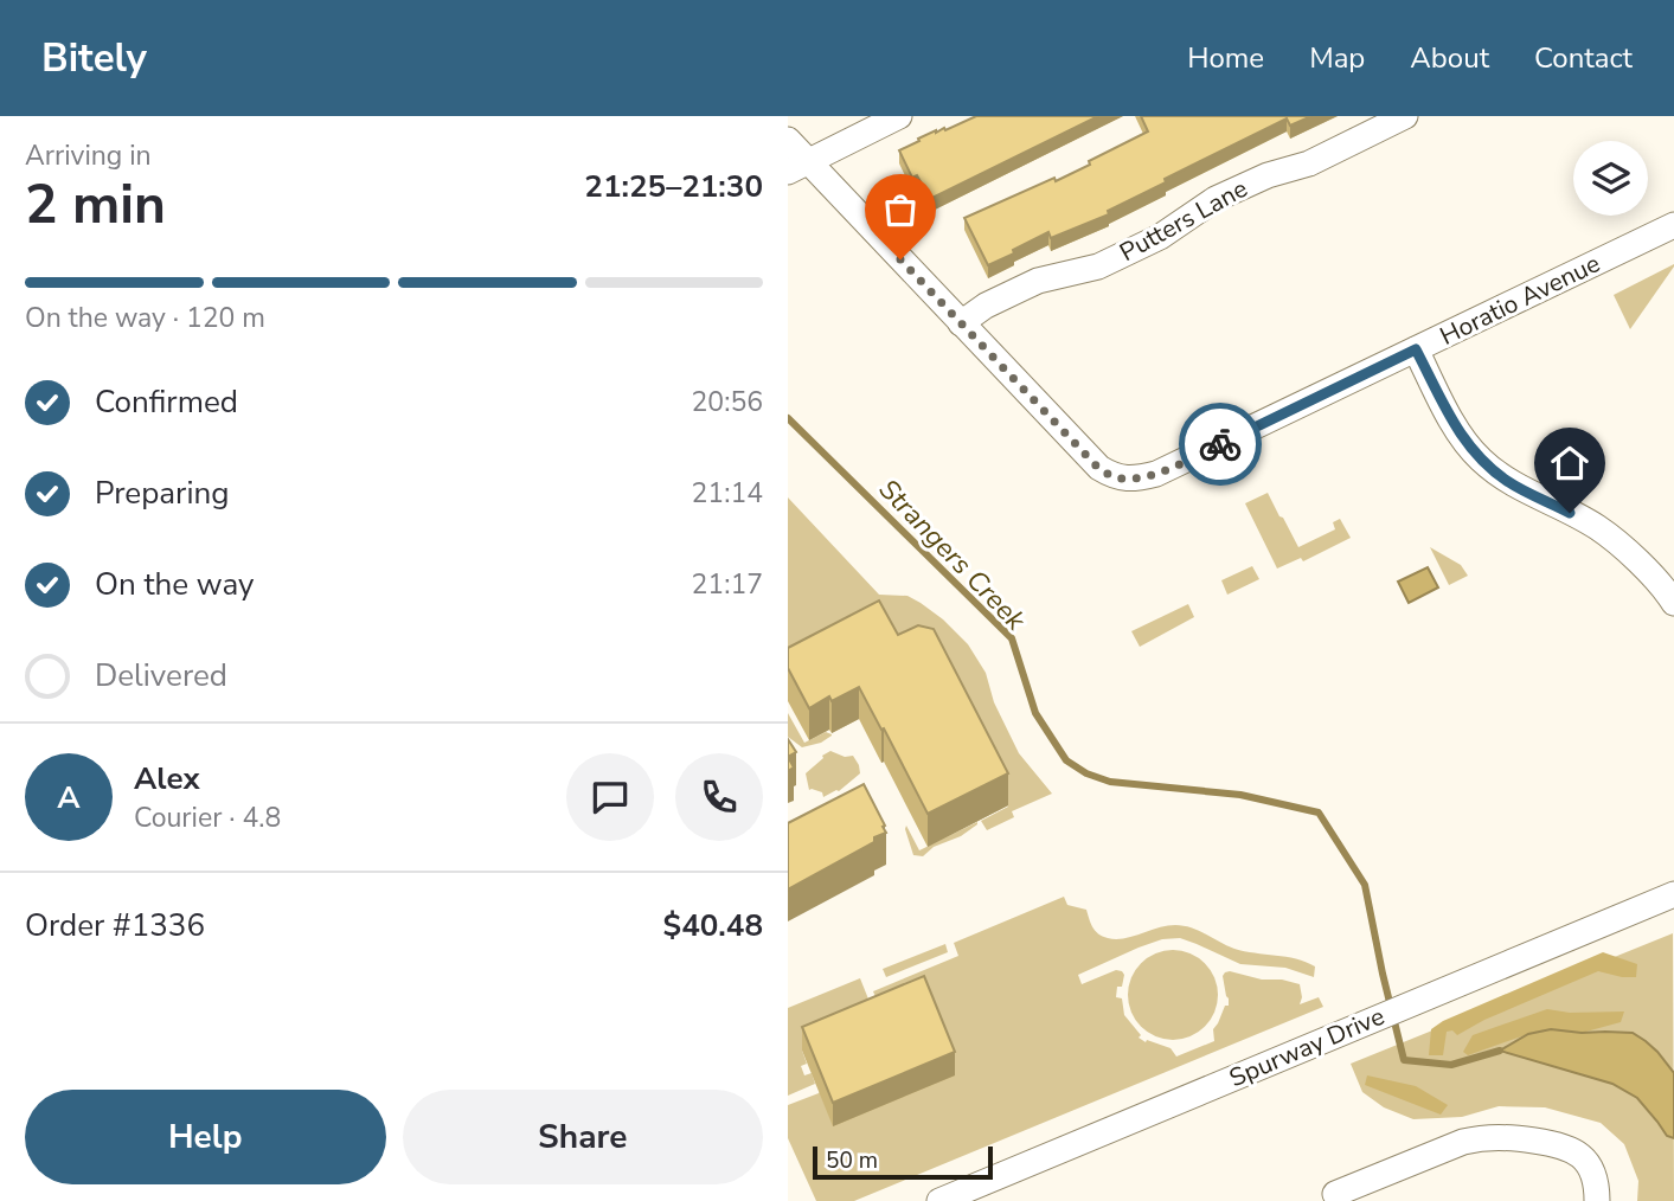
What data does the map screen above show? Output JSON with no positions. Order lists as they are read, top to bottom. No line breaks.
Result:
{"streets":{"street":["Putters Lane","Horatio Avenue","Spurway Drive"]},"crossings":[["Putters Lane","Horatio Avenue"]],"water":["Strangers Creek"],"scale_bar":"50 m","page":{"header":"Bitely","nav":["Home","Map","About","Contact"],"heading":["2 min","Arriving in","21:25–21:30"],"panel":["Alex","Courier · 4.8","Order #1336","$40.48"],"bar":"On the way · 120 m","list":[["Confirmed","20:56"],["Preparing","21:14"],["On the way","21:17"],"Delivered"],"round":"A","buttons":["Help","Share"],"scale":"50 m"}}
